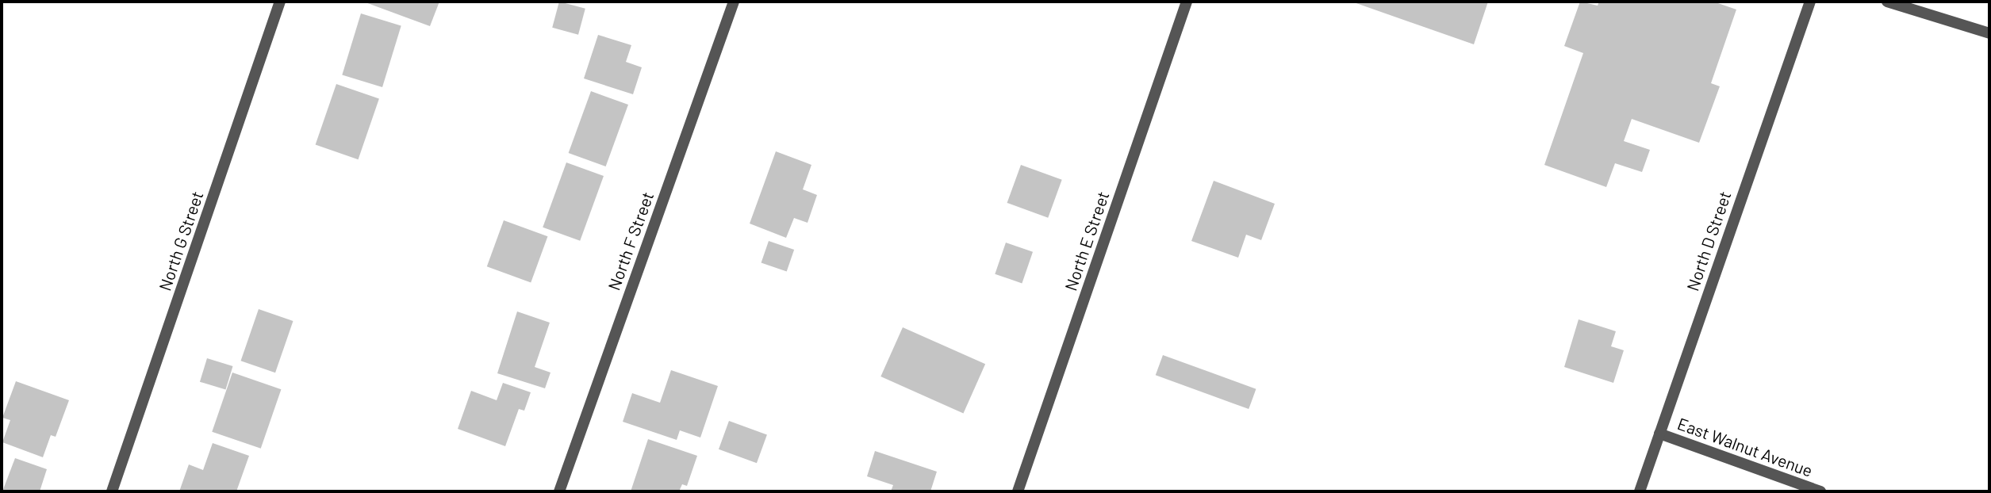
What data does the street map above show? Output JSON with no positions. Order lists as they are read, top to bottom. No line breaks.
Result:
{"streets":{"street":["North G Street","North F Street","North E Street","North D Street","East Walnut Avenue"]},"crossings":[["North D Street","East Walnut Avenue"]]}
